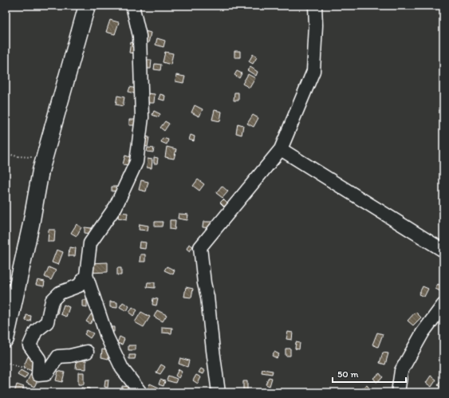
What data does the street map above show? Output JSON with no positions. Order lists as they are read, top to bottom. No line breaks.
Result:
{"scale_bar":"50 m"}
